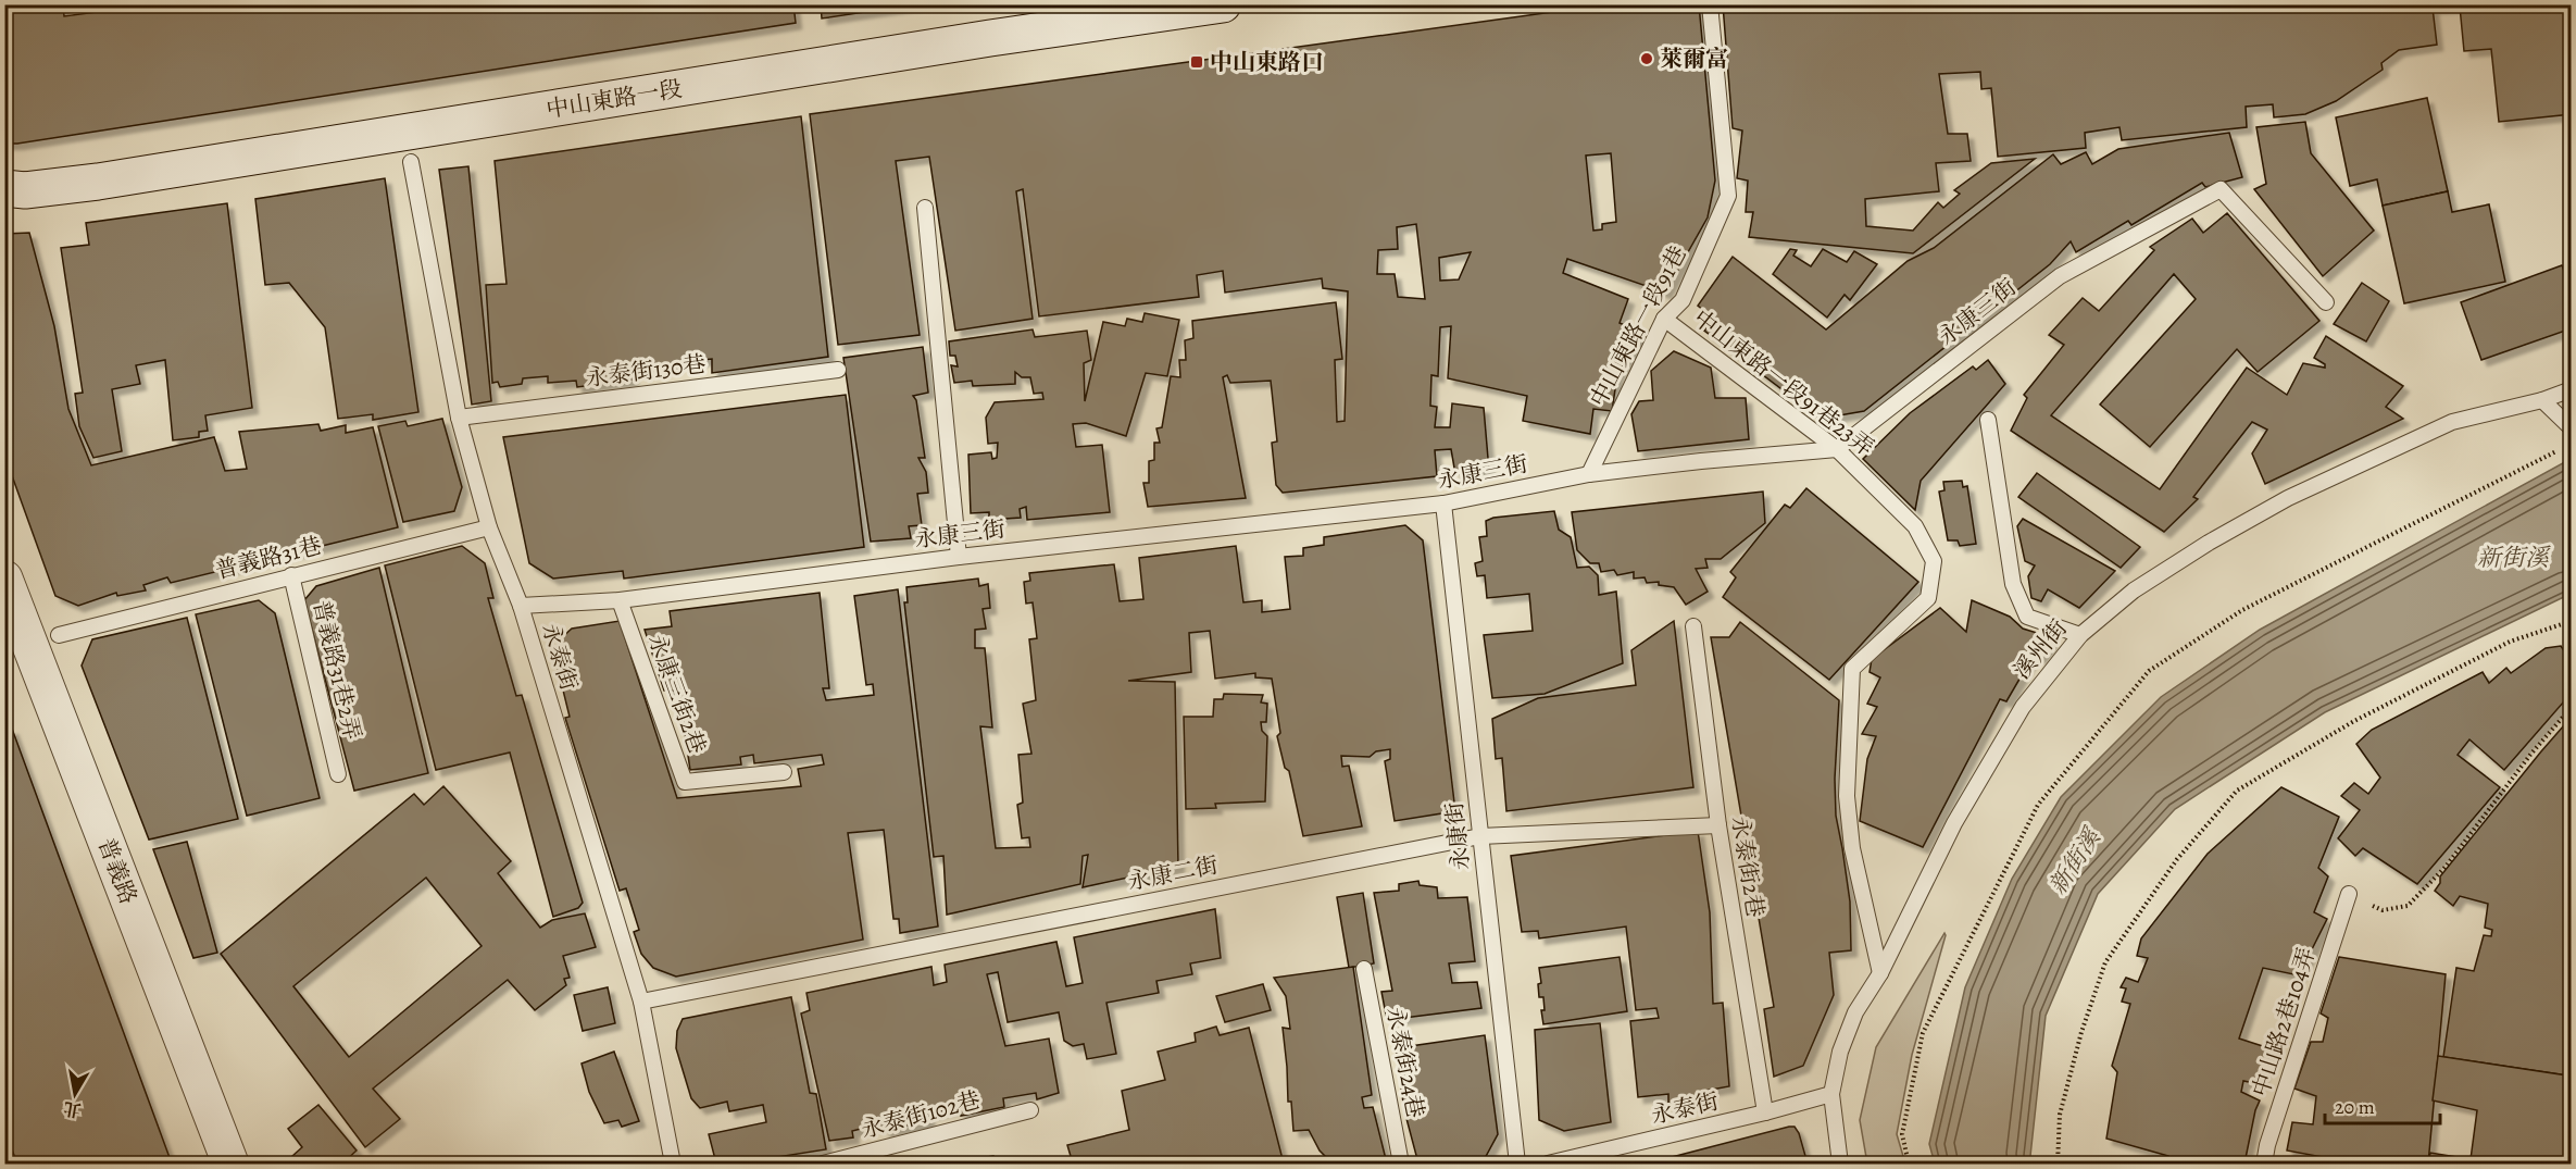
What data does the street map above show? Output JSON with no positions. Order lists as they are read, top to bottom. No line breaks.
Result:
{"streets":{"main road":["中山東路一段","普義路"],"lane":["永康三街","中山東路一段91巷","永泰街130巷","中山東路一段91巷23弄","普義路31巷","溪州街","永泰街","普義路31巷2弄","永康三街2巷","永康街","永泰街2巷","永康二街","中山路2巷104弄","永泰街24巷","永泰街102巷"]},"crossings":[["永康三街","中山東路一段91巷"],["永康三街","中山東路一段91巷23弄"],["永康三街","永泰街"],["永康三街","永康三街2巷"],["永康三街","永康街"],["中山東路一段91巷","中山東路一段91巷23弄"],["永泰街130巷","永泰街"],["中山東路一段91巷23弄","溪州街"],["普義路31巷","永泰街"],["普義路31巷","普義路31巷2弄"],["溪州街","永泰街"],["永泰街","永泰街2巷"],["永泰街","永康二街"],["永康街","永康二街"],["永泰街2巷","永康二街"]],"water":["新街溪"],"places":{"other":["萊爾富"],"transit":["中山東路口"]},"scale_bar":"20 m","north":"bottom"}
